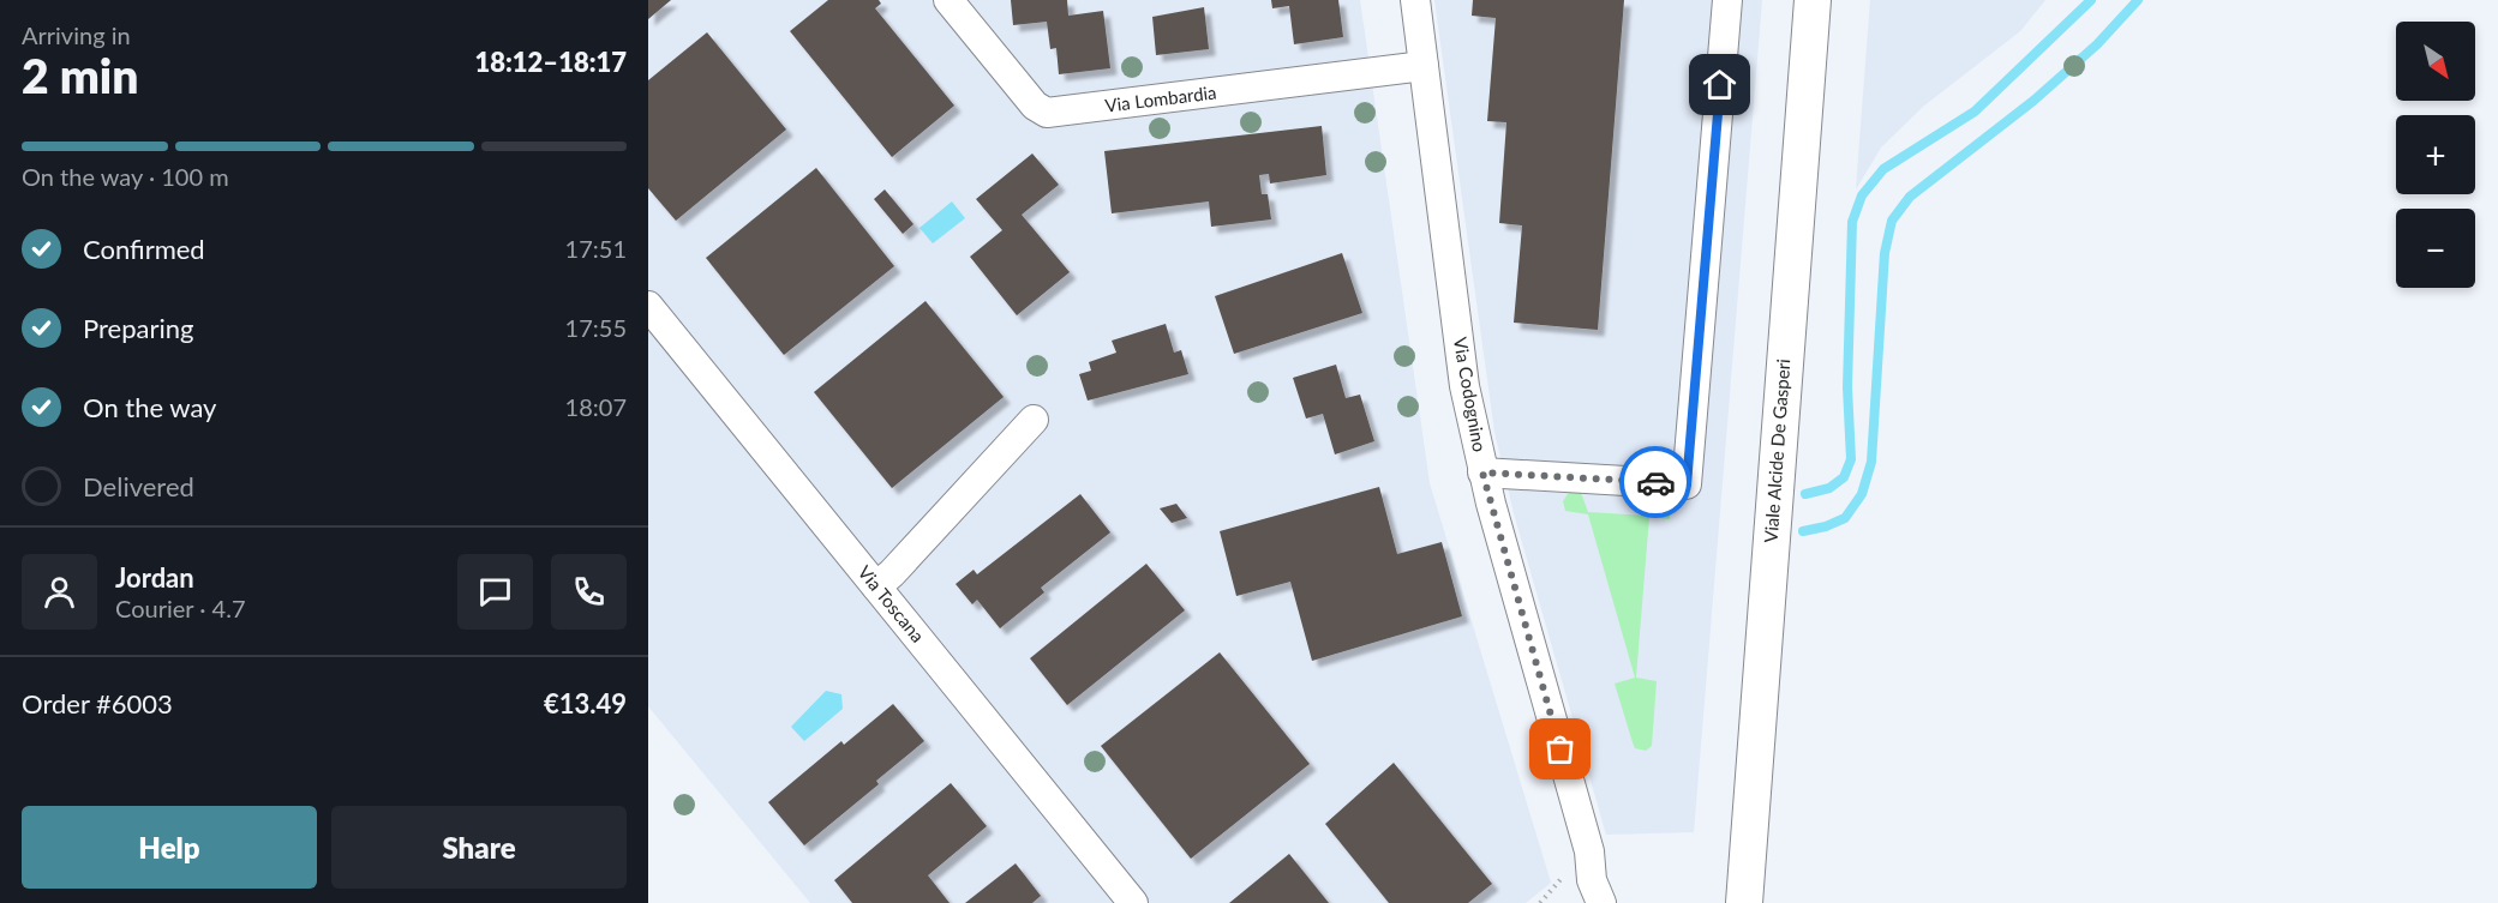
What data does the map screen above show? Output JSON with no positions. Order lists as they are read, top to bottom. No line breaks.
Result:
{"streets":{"main road":["Viale Alcide De Gasperi"],"street":["Via Lombardia","Via Codognino","Via Toscana"]},"crossings":[["Via Lombardia","Via Codognino"]],"north":"bottom right","page":{"heading":["2 min","Arriving in","18:12–18:17"],"panel":["Jordan","Courier · 4.7","Order #6003","€13.49"],"map_buttons":["+","−"],"bar":"On the way · 100 m","list":[["Confirmed","17:51"],["Preparing","17:55"],["On the way","18:07"],"Delivered"],"buttons":["Help","Share"]}}
